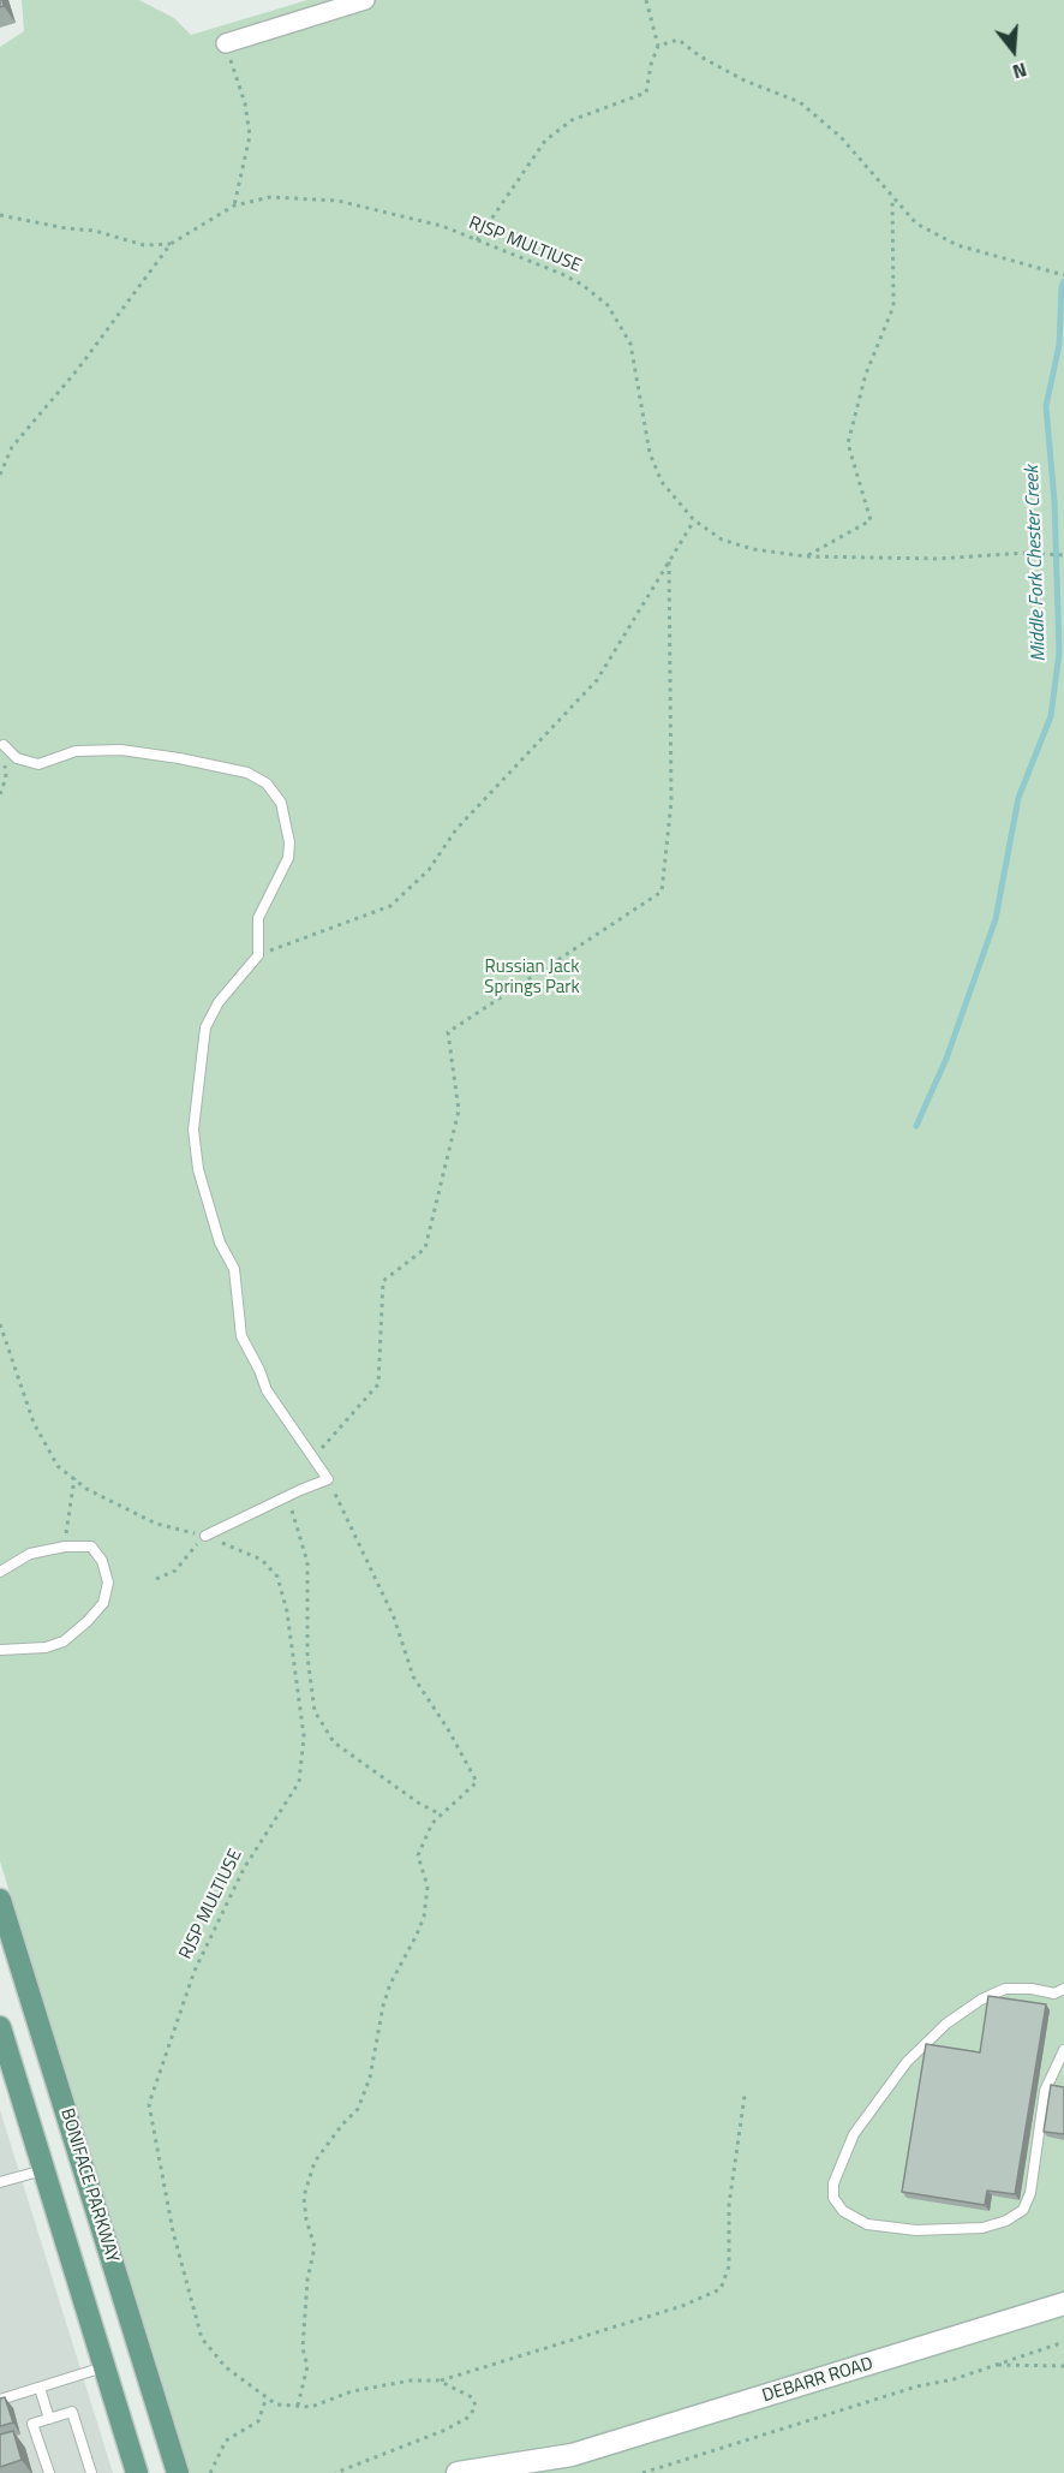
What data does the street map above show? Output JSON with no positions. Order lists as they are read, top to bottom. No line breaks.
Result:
{"streets":{"main road":["BONIFACE PARKWAY","DEBARR ROAD"],"path":["RJSP MULTIUSE"]},"water":["Middle Fork Chester Creek"],"parks":["Russian Jack Springs Park"],"north":"bottom"}
